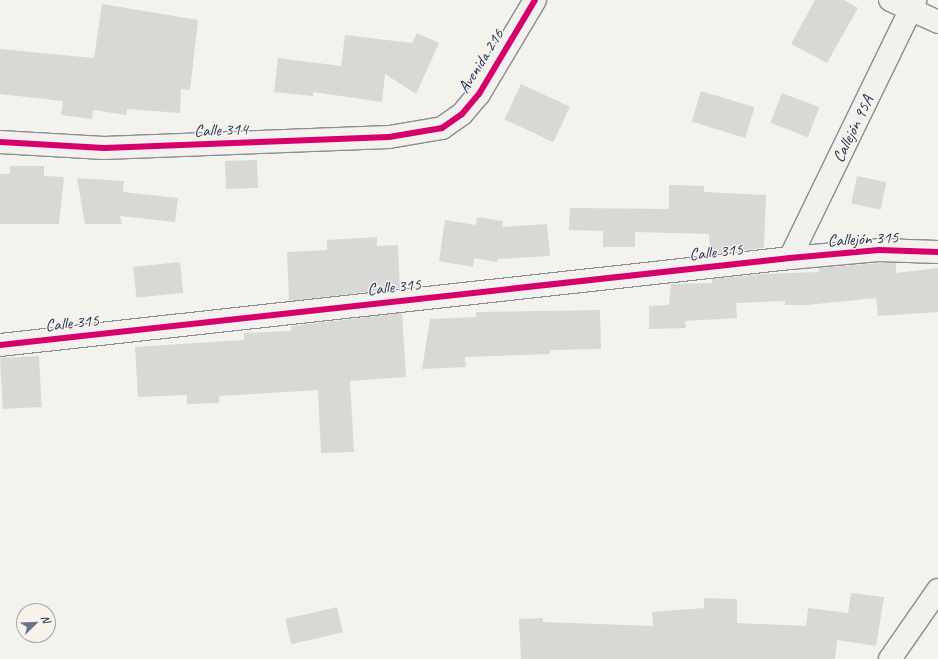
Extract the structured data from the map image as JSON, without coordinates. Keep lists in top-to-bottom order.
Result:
{
  "streets": {
    "street": [
      "Avenida 216",
      "Callejón 95A",
      "Calle 314",
      "Callejón 315",
      "Calle 315"
    ]
  },
  "crossings": [
    ["Avenida 216", "Calle 314"],
    ["Callejón 95A", "Callejón 315"],
    ["Callejón 95A", "Calle 315"],
    ["Callejón 315", "Calle 315"]
  ],
  "north": "top right"
}
